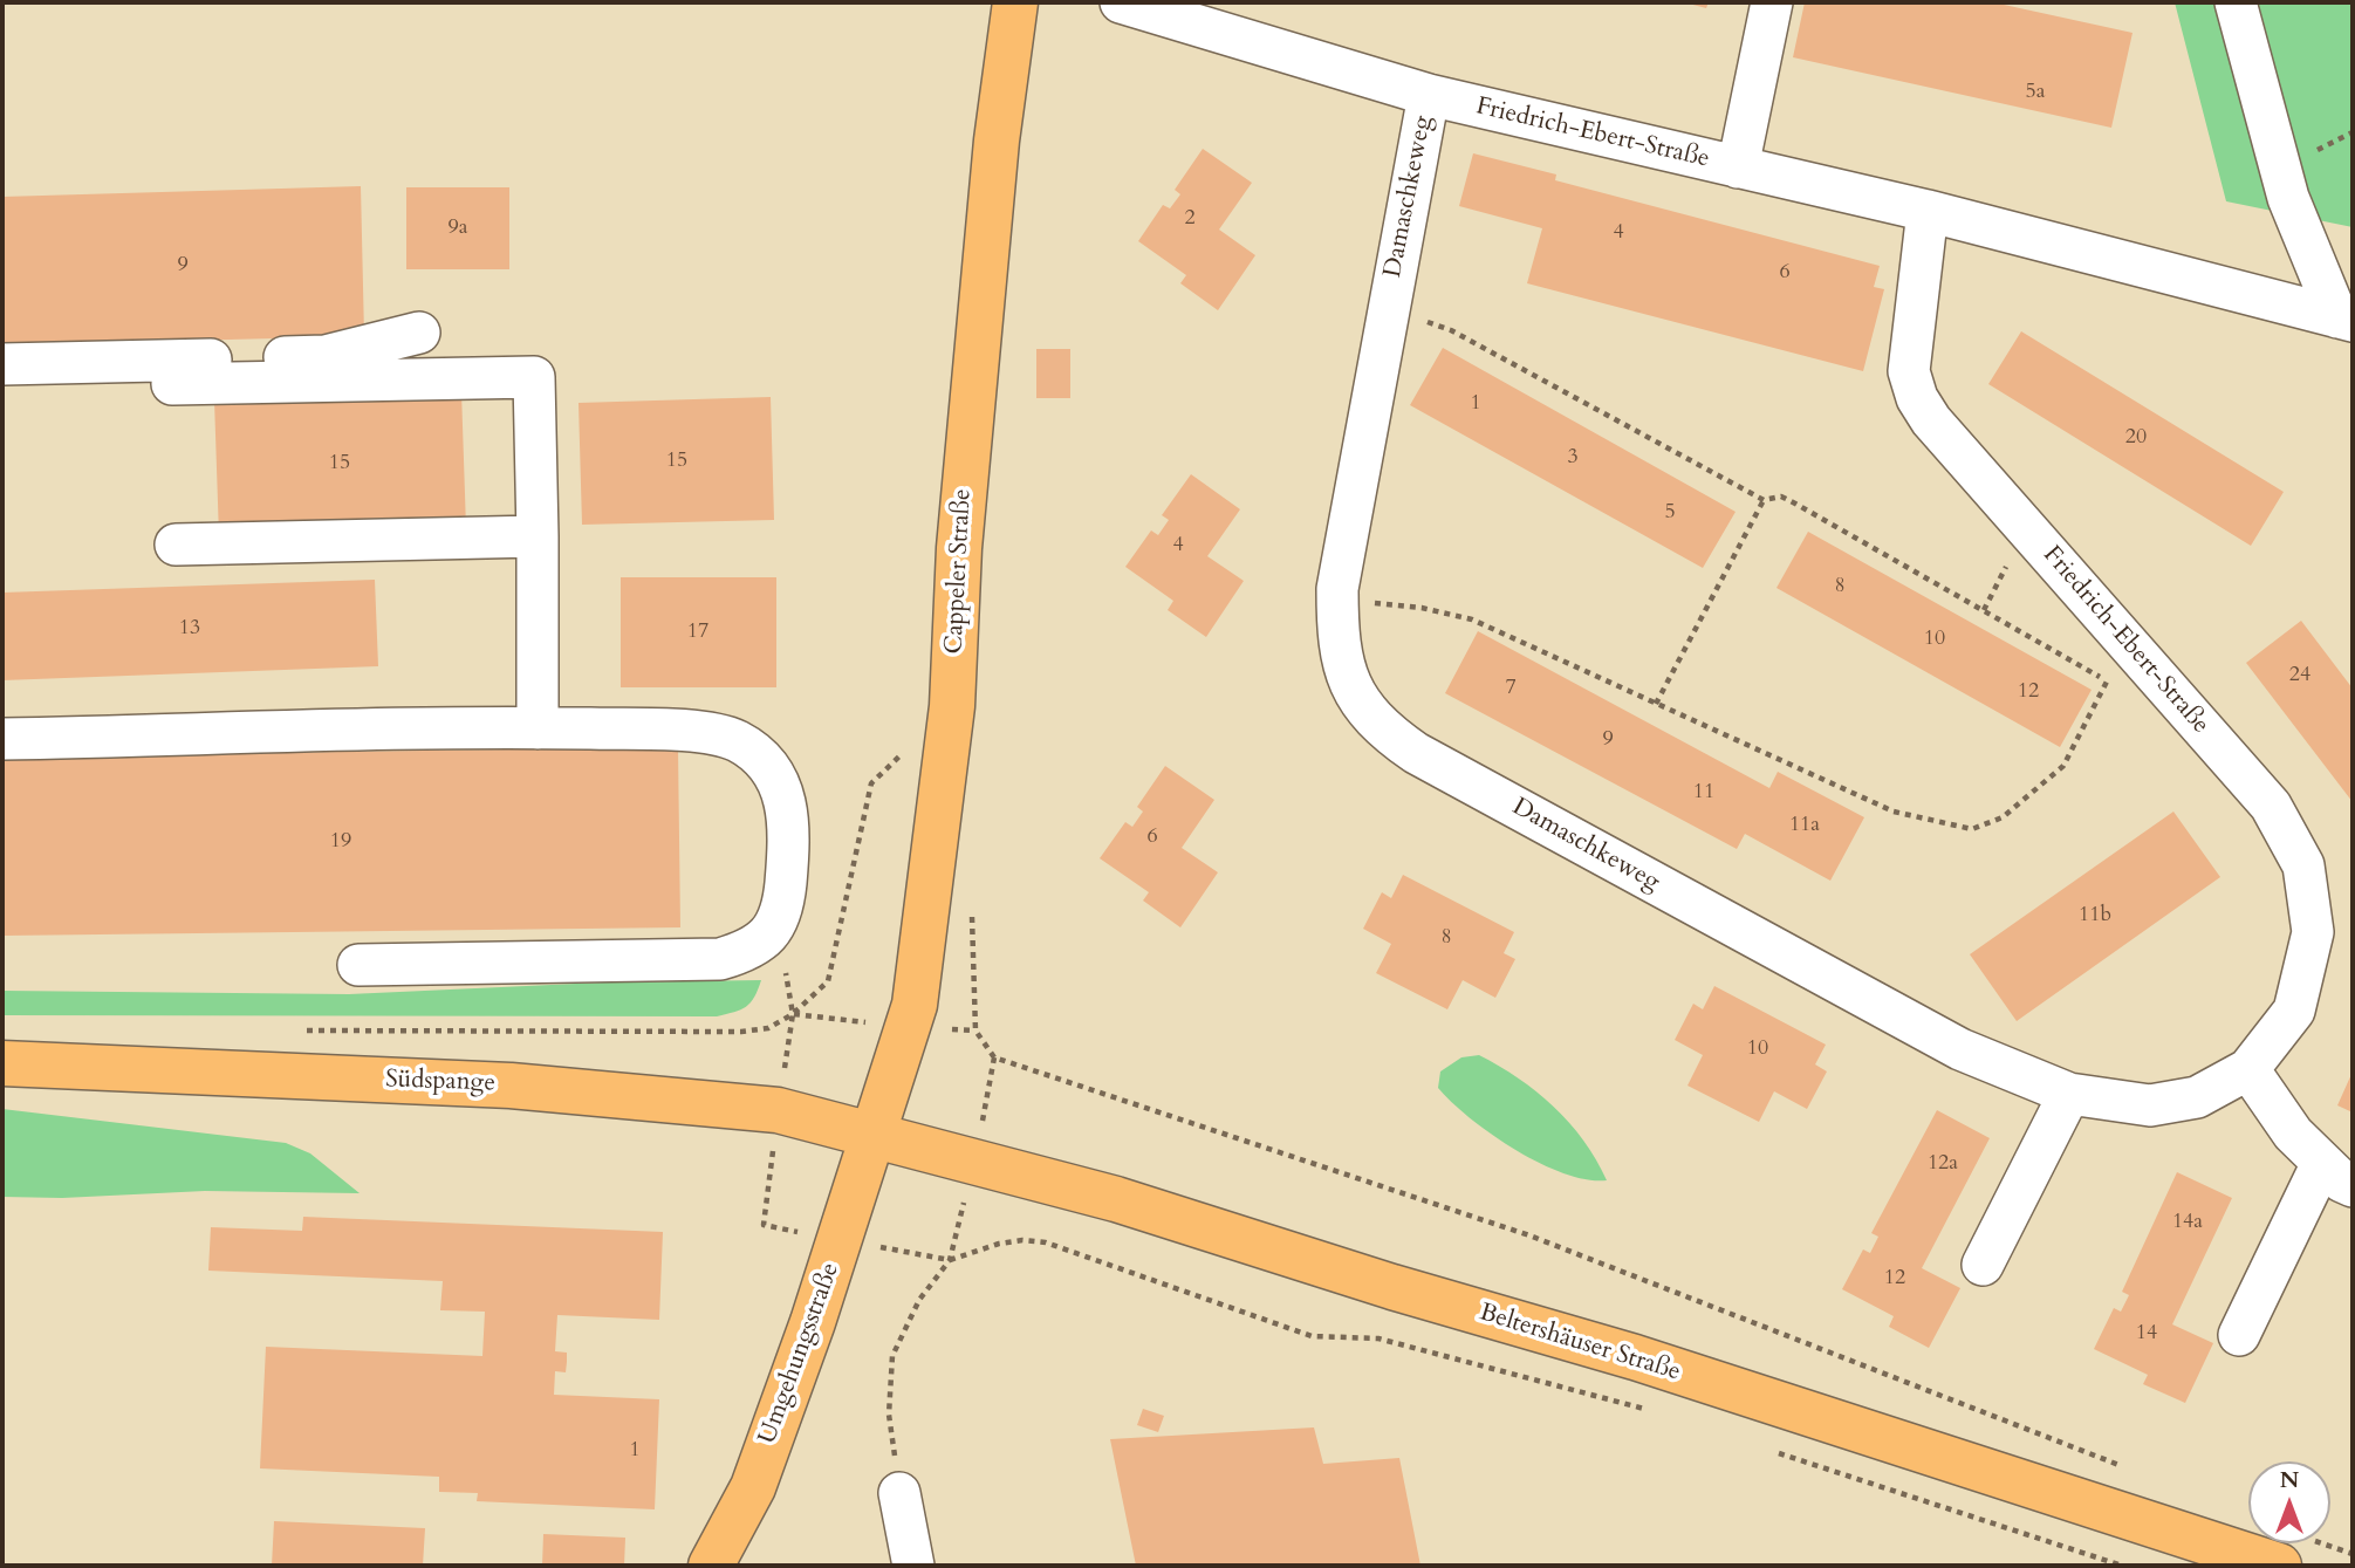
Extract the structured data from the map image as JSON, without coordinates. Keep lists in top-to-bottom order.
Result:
{
  "streets": {
    "main road": [
      "Cappeler Straße",
      "Südspange",
      "Beltershäuser Straße",
      "Umgehungsstraße"
    ],
    "street": ["Friedrich-Ebert-Straße", "Damaschkeweg"]
  },
  "crossings": [
    ["Friedrich-Ebert-Straße", "Damaschkeweg"],
    ["Cappeler Straße", "Südspange"],
    ["Cappeler Straße", "Beltershäuser Straße"],
    ["Cappeler Straße", "Umgehungsstraße"],
    ["Südspange", "Beltershäuser Straße"],
    ["Südspange", "Umgehungsstraße"],
    ["Beltershäuser Straße", "Umgehungsstraße"]
  ],
  "house_numbers": [
    "5a",
    "2",
    "9a",
    "4",
    "9",
    "6",
    "1",
    "20",
    "3",
    "15",
    "15",
    "5",
    "4",
    "8",
    "13",
    "17",
    "10",
    "24",
    "7",
    "12",
    "9",
    "11",
    "11a",
    "6",
    "19",
    "11b",
    "8",
    "10",
    "12a",
    "14a",
    "12",
    "14",
    "1"
  ],
  "north": "top"
}
